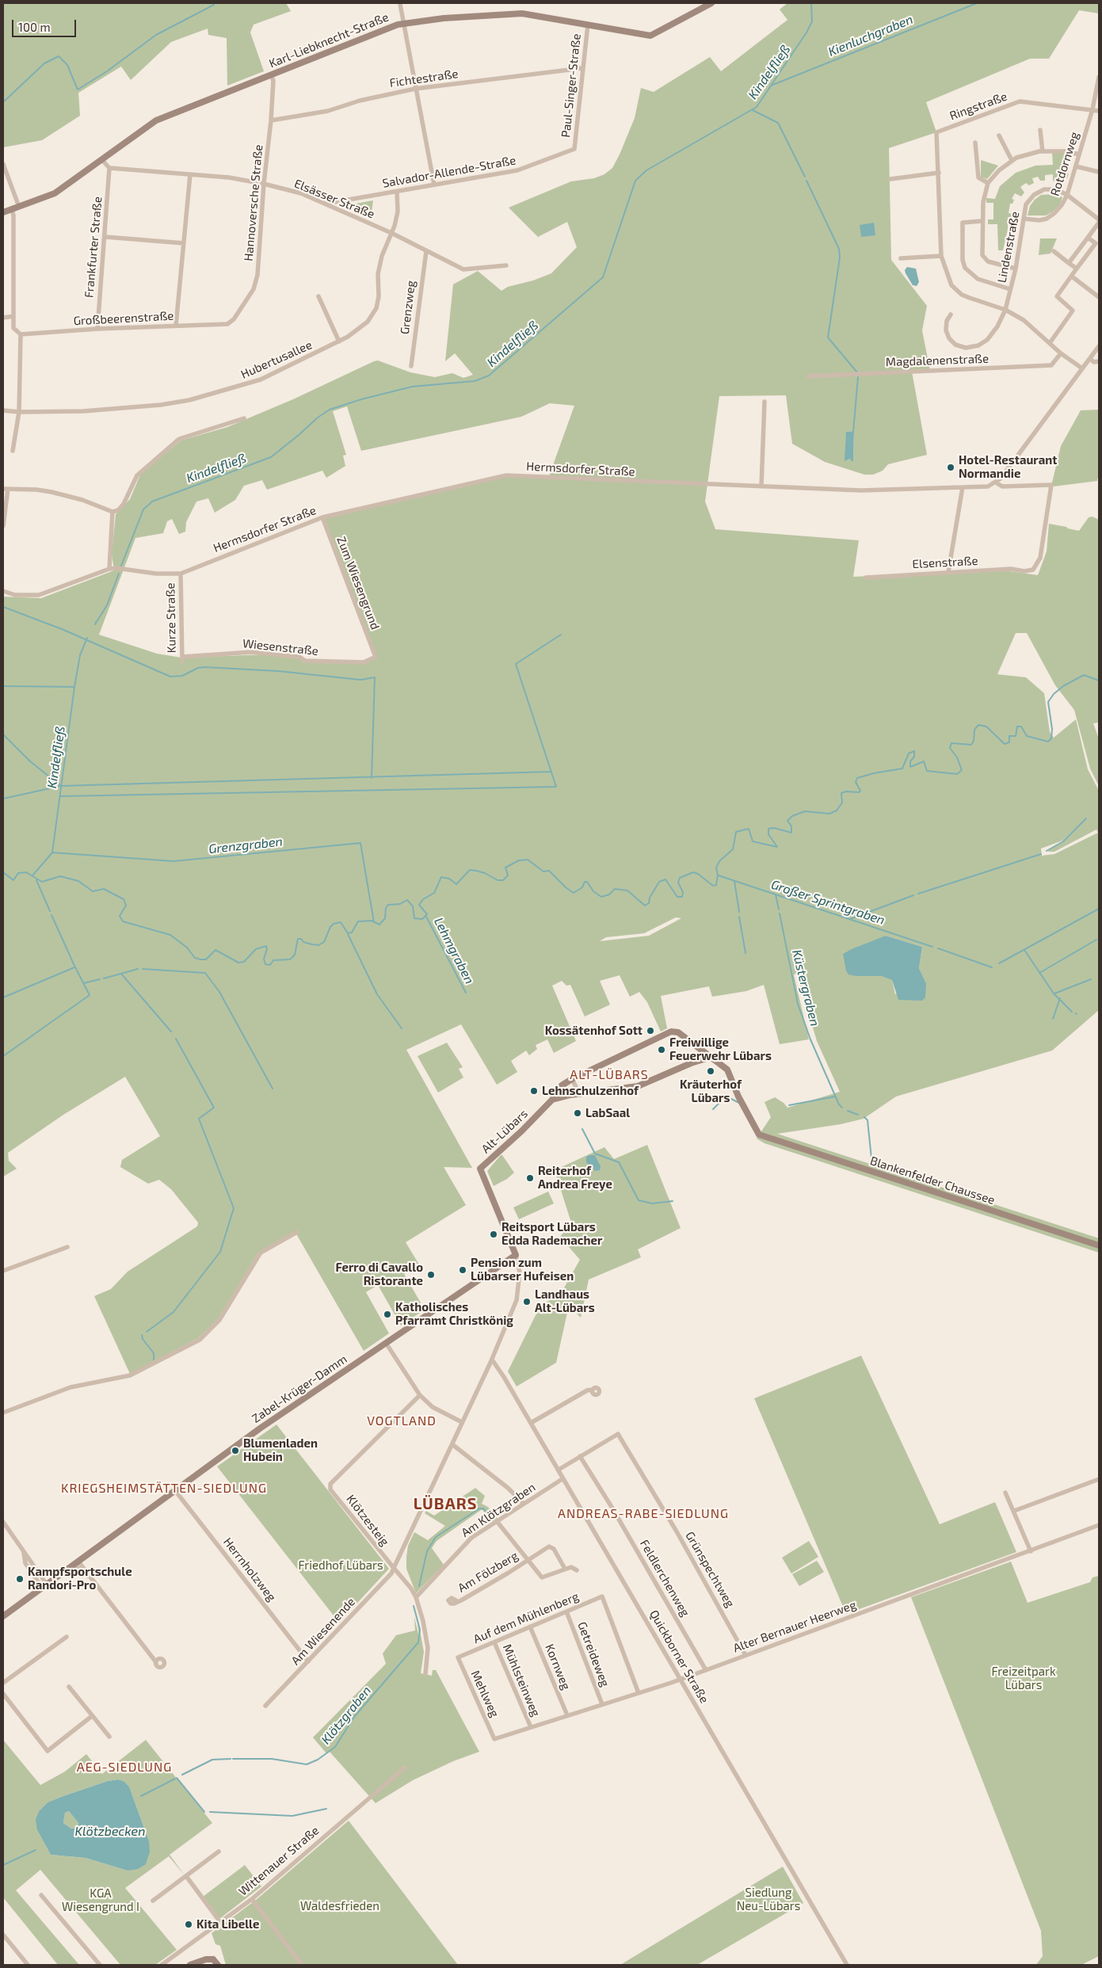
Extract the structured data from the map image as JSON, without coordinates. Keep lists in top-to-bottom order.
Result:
{
  "streets": {
    "street": [
      "Karl-Liebknecht-Straße",
      "Fichtestraße",
      "Paul-Singer-Straße",
      "Ringstraße",
      "Rotdornweg",
      "Salvador-Allende-Straße",
      "Elsässer Straße",
      "Hannoversche Straße",
      "Frankfurter Straße",
      "Lindenstraße",
      "Grenzweg",
      "Großbeerenstraße",
      "Hubertusallee",
      "Magdalenenstraße",
      "Hermsdorfer Straße",
      "Elsenstraße",
      "Zum Wiesengrund",
      "Kurze Straße",
      "Wiesenstraße",
      "Alt-Lübars",
      "Blankenfelder Chaussee",
      "Zabel-Krüger-Damm",
      "Am Klötzgraben",
      "Klötzesteig",
      "Herrnholzweg",
      "Grünspechtweg",
      "Am Fölzberg",
      "Feldlerchenweg",
      "Auf dem Mühlenberg",
      "Alter Bernauer Heerweg",
      "Am Wiesenende",
      "Getreideweg",
      "Quickborner Straße",
      "Kornweg",
      "Mühlsteinweg",
      "Mehlweg",
      "Wittenauer Straße"
    ]
  },
  "crossings": [
    ["Karl-Liebknecht-Straße", "Paul-Singer-Straße"],
    ["Karl-Liebknecht-Straße", "Hannoversche Straße"],
    ["Fichtestraße", "Paul-Singer-Straße"],
    ["Fichtestraße", "Hannoversche Straße"],
    ["Paul-Singer-Straße", "Salvador-Allende-Straße"],
    ["Ringstraße", "Rotdornweg"],
    ["Rotdornweg", "Lindenstraße"],
    ["Salvador-Allende-Straße", "Elsässer Straße"],
    ["Salvador-Allende-Straße", "Hubertusallee"],
    ["Elsässer Straße", "Hannoversche Straße"],
    ["Elsässer Straße", "Frankfurter Straße"],
    ["Elsässer Straße", "Grenzweg"],
    ["Elsässer Straße", "Hubertusallee"],
    ["Hannoversche Straße", "Großbeerenstraße"],
    ["Frankfurter Straße", "Großbeerenstraße"],
    ["Hermsdorfer Straße", "Elsenstraße"],
    ["Hermsdorfer Straße", "Zum Wiesengrund"],
    ["Hermsdorfer Straße", "Kurze Straße"],
    ["Zum Wiesengrund", "Wiesenstraße"],
    ["Kurze Straße", "Wiesenstraße"],
    ["Alt-Lübars", "Blankenfelder Chaussee"],
    ["Alt-Lübars", "Zabel-Krüger-Damm"],
    ["Alt-Lübars", "Quickborner Straße"],
    ["Zabel-Krüger-Damm", "Herrnholzweg"],
    ["Am Klötzgraben", "Am Fölzberg"],
    ["Am Klötzgraben", "Quickborner Straße"],
    ["Klötzesteig", "Am Wiesenende"],
    ["Herrnholzweg", "Am Wiesenende"],
    ["Grünspechtweg", "Feldlerchenweg"],
    ["Grünspechtweg", "Alter Bernauer Heerweg"],
    ["Feldlerchenweg", "Alter Bernauer Heerweg"],
    ["Auf dem Mühlenberg", "Alter Bernauer Heerweg"],
    ["Auf dem Mühlenberg", "Getreideweg"],
    ["Auf dem Mühlenberg", "Kornweg"],
    ["Auf dem Mühlenberg", "Mühlsteinweg"],
    ["Auf dem Mühlenberg", "Mehlweg"],
    ["Alter Bernauer Heerweg", "Getreideweg"],
    ["Alter Bernauer Heerweg", "Quickborner Straße"],
    ["Alter Bernauer Heerweg", "Kornweg"],
    ["Alter Bernauer Heerweg", "Mühlsteinweg"],
    ["Alter Bernauer Heerweg", "Mehlweg"]
  ],
  "districts": [
    "ALT-LÜBARS",
    "VOGTLAND",
    "KRIEGSHEIMSTÄTTEN-SIEDLUNG",
    "LÜBARS",
    "ANDREAS-RABE-SIEDLUNG",
    "AEG-SIEDLUNG"
  ],
  "water": [
    "Kienluchgraben",
    "Kindelfließ",
    "Grenzgraben",
    "Großer Sprintgraben",
    "Lehmgraben",
    "Küstergraben",
    "Klötzgraben",
    "Klötzbecken"
  ],
  "parks": [
    "Friedhof Lübars",
    "Freizeitpark Lübars",
    "Siedlung Neu-Lübars",
    "KGA Wiesengrund I",
    "Waldesfrieden"
  ],
  "places": [
    "Hotel-Restaurant Normandie",
    "Kossätenhof Sott",
    "Freiwillige Feuerwehr Lübars",
    "Kräuterhof Lübars",
    "Lehnschulzenhof",
    "LabSaal",
    "Reiterhof Andrea Freye",
    "Reitsport Lübars Edda Rademacher",
    "Pension zum Lübarser Hufeisen",
    "Ferro di Cavallo Ristorante",
    "Landhaus Alt-Lübars",
    "Katholisches Pfarramt Christkönig",
    "Blumenladen Hubein",
    "Kampfsportschule Randori-Pro",
    "Kita Libelle"
  ],
  "scale_bar": "100 m"
}
